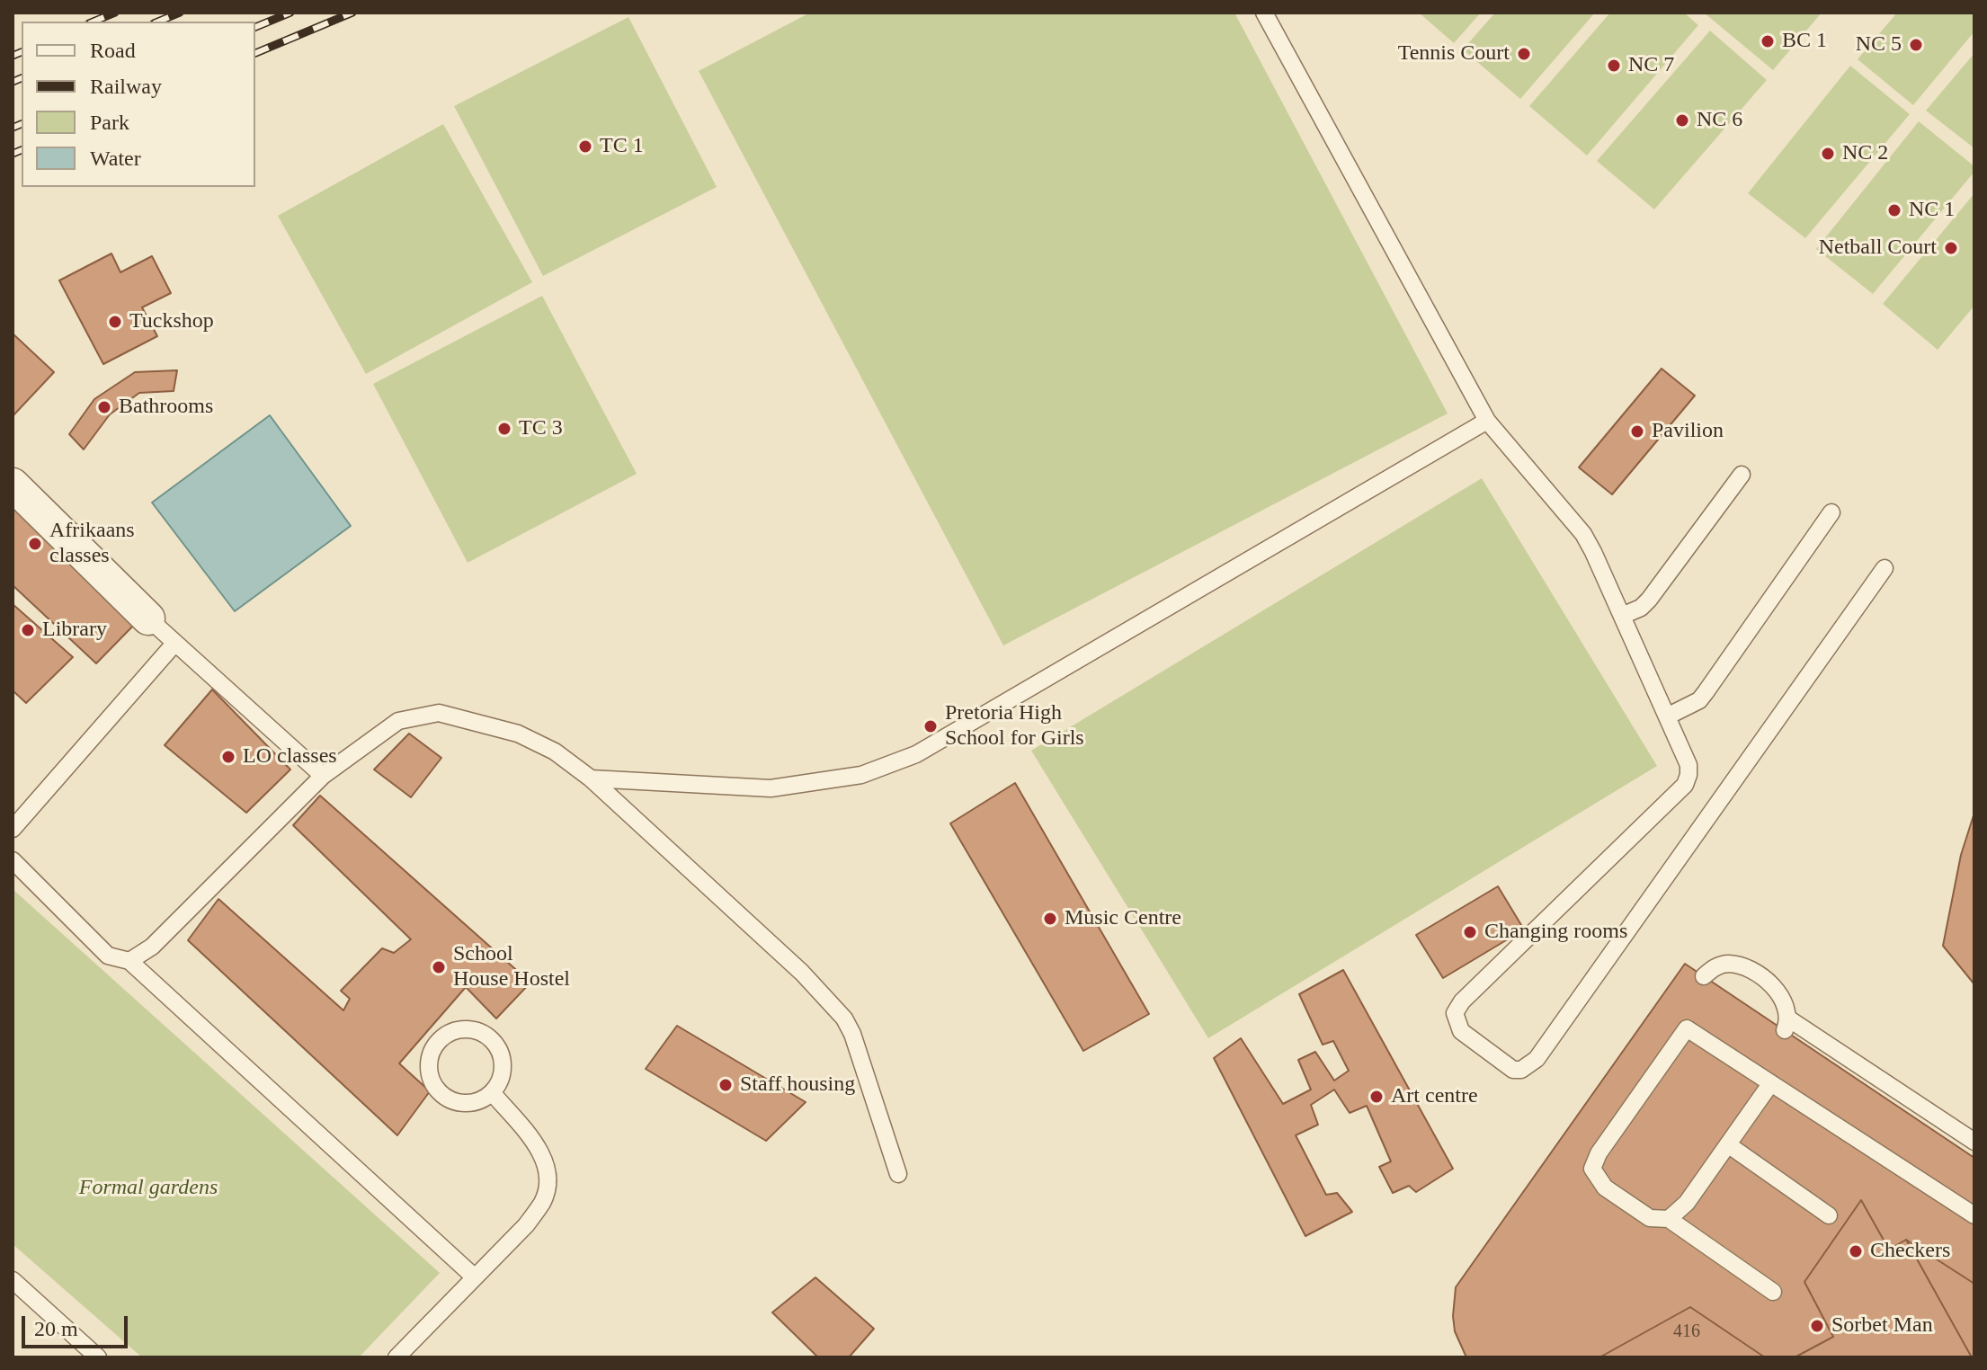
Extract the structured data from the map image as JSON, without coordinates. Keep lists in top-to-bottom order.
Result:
{
  "parks": ["Formal gardens"],
  "places": [
    "BC 1",
    "NC 5",
    "Tennis Court",
    "NC 7",
    "NC 6",
    "TC 1",
    "NC 2",
    "NC 1",
    "Netball Court",
    "Tuckshop",
    "Bathrooms",
    "TC 3",
    "Pavilion",
    "Afrikaans classes",
    "Library",
    "Pretoria High School for Girls",
    "LO classes",
    "Music Centre",
    "Changing rooms",
    "School House Hostel",
    "Staff housing",
    "Art centre",
    "Checkers",
    "Sorbet Man"
  ],
  "house_numbers": ["416"],
  "legend": [
    "Road",
    "Railway",
    "Park",
    "Water"
  ],
  "scale_bar": "20 m"
}
